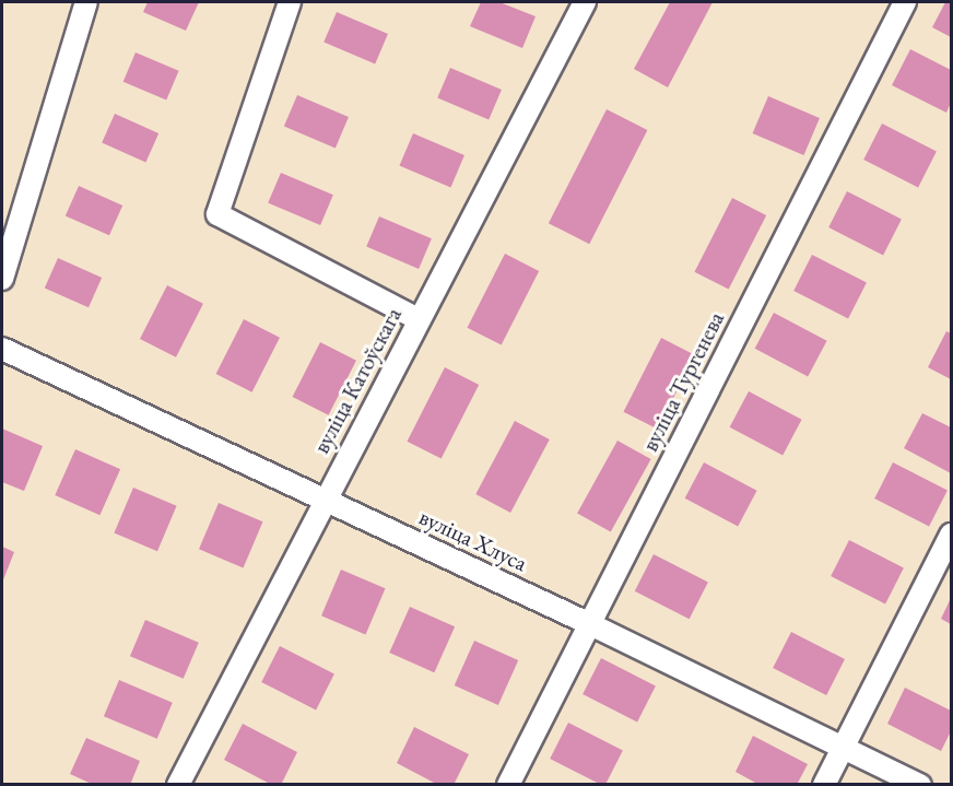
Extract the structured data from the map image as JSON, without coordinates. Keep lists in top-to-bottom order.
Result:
{
  "streets": {
    "street": ["вуліца Катоўскага", "вуліца Тургенева", "вуліца Хлуса"]
  },
  "crossings": [
    ["вуліца Катоўскага", "вуліца Хлуса"],
    ["вуліца Тургенева", "вуліца Хлуса"]
  ]
}
